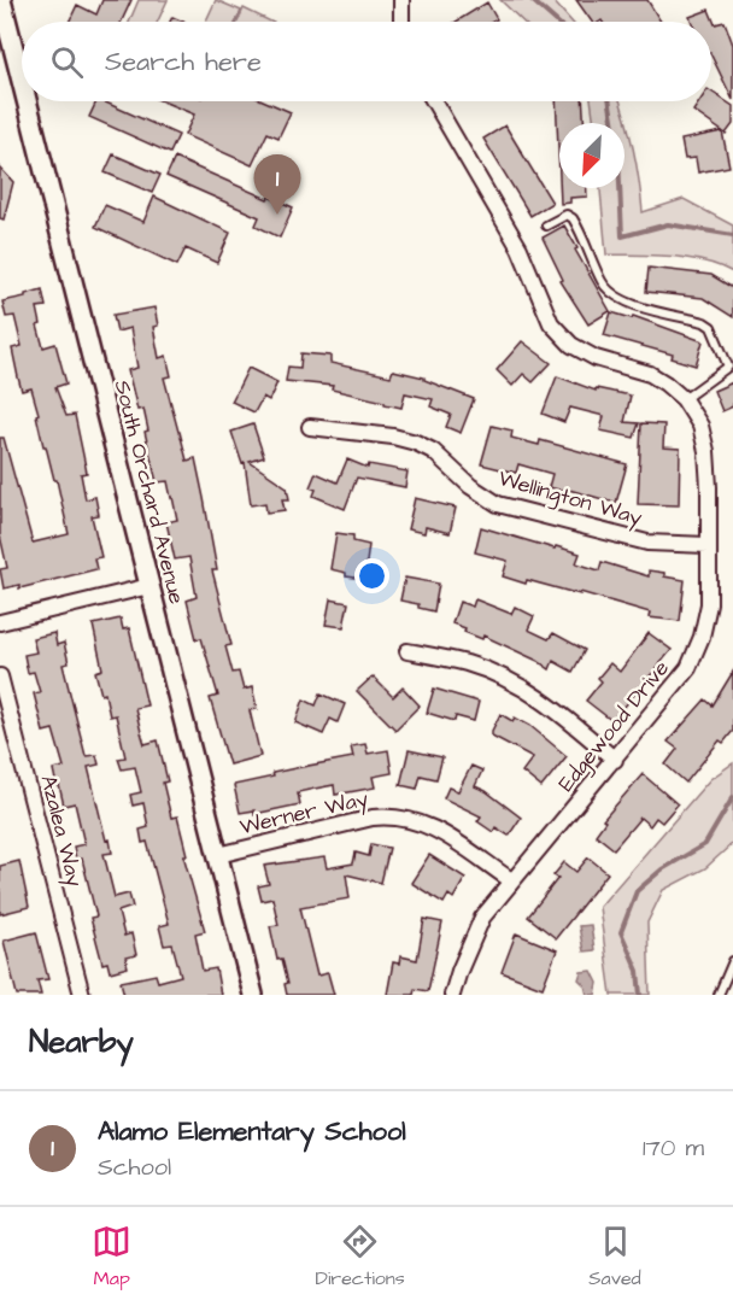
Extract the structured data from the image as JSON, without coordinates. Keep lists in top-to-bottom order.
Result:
{
  "streets": {
    "street": [
      "South Orchard Avenue",
      "Wellington Way",
      "Edgewood Drive",
      "Werner Way",
      "Azalea Way"
    ]
  },
  "crossings": [
    ["South Orchard Avenue", "Werner Way"],
    ["Wellington Way", "Edgewood Drive"],
    ["Edgewood Drive", "Werner Way"]
  ],
  "north": "bottom left",
  "page": {
    "search": "Search here",
    "pins": "1",
    "heading": "Nearby",
    "list": [
      {
        "mark": "1",
        "name": "Alamo Elementary School",
        "note": "School",
        "value": "170 m"
      }
    ],
    "nav": ["Map", "Directions", "Saved"]
  }
}
